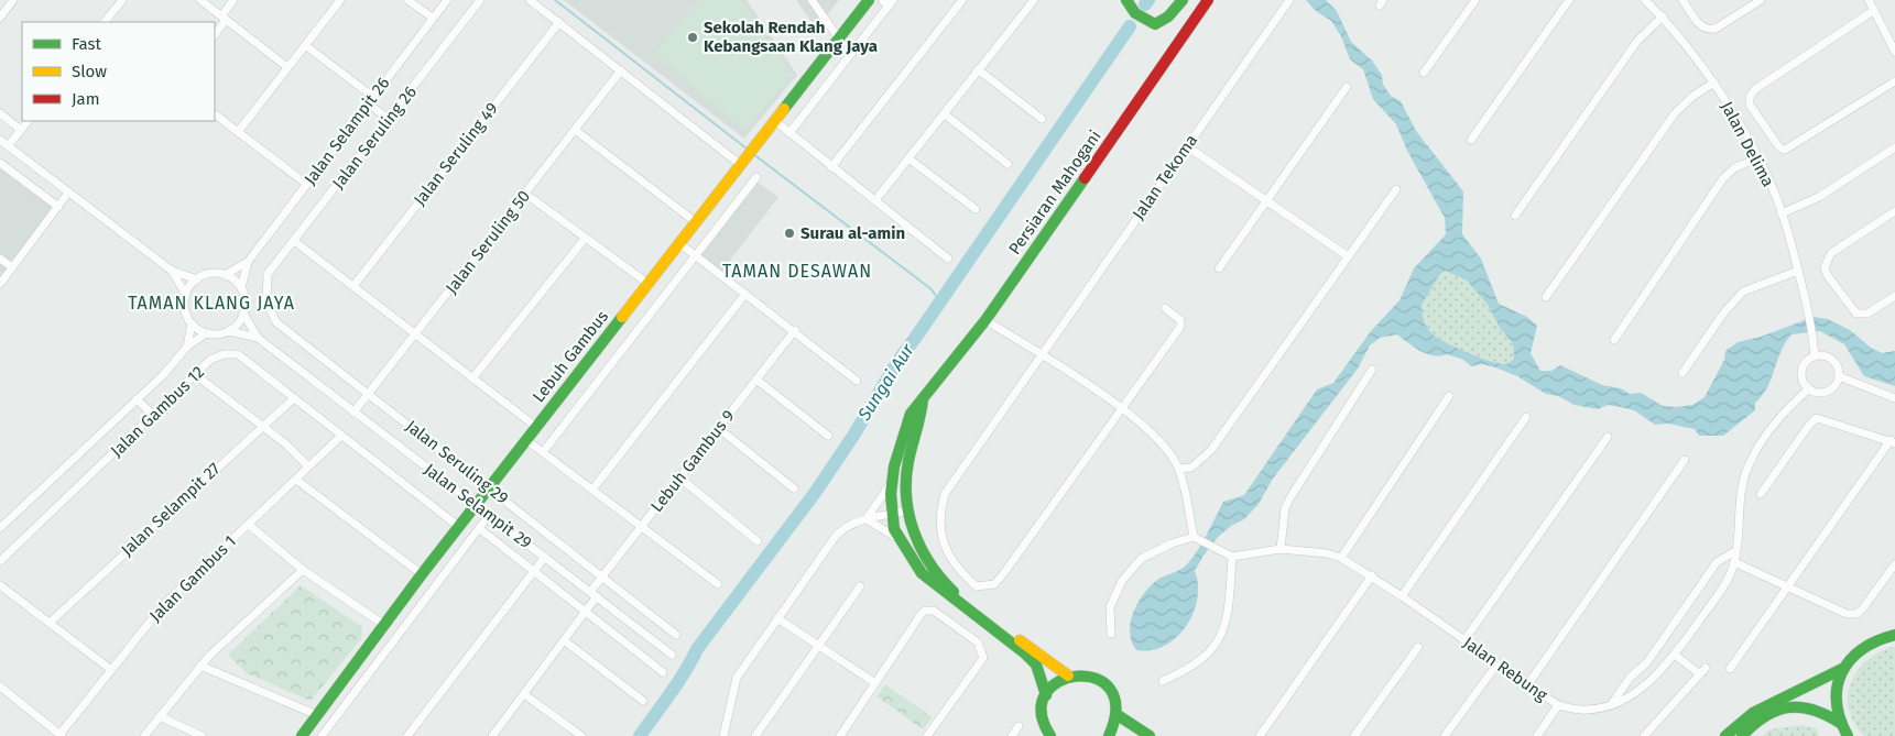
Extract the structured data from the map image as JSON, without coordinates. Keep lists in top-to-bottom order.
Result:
{
  "streets": {
    "main road": ["Persiaran Mahogani", "Lebuh Gambus"],
    "street": [
      "Jalan Selampit 26",
      "Jalan Seruling 26",
      "Jalan Delima",
      "Jalan Seruling 49",
      "Jalan Tekoma",
      "Jalan Seruling 50",
      "Jalan Gambus 12",
      "Lebuh Gambus 9",
      "Jalan Seruling 29",
      "Jalan Selampit 29",
      "Jalan Selampit 27",
      "Jalan Gambus 1",
      "Jalan Rebung"
    ]
  },
  "crossings": [
    ["Jalan Selampit 26", "Jalan Selampit 29"],
    ["Jalan Seruling 26", "Jalan Seruling 29"],
    ["Jalan Delima", "Jalan Rebung"],
    ["Jalan Seruling 50", "Jalan Seruling 29"],
    ["Jalan Seruling 50", "Jalan Selampit 29"],
    ["Lebuh Gambus", "Jalan Gambus 12"],
    ["Lebuh Gambus", "Jalan Seruling 29"],
    ["Lebuh Gambus", "Jalan Selampit 29"],
    ["Jalan Gambus 12", "Jalan Selampit 27"],
    ["Jalan Gambus 12", "Jalan Gambus 1"],
    ["Lebuh Gambus 9", "Jalan Seruling 29"],
    ["Lebuh Gambus 9", "Jalan Selampit 29"]
  ],
  "districts": ["TAMAN DESAWAN", "TAMAN KLANG JAYA"],
  "water": ["Sungai Aur"],
  "places": ["Sekolah Rendah Kebangsaan Klang Jaya", "Surau al-amin"],
  "legend": ["Fast", "Slow", "Jam"]
}
